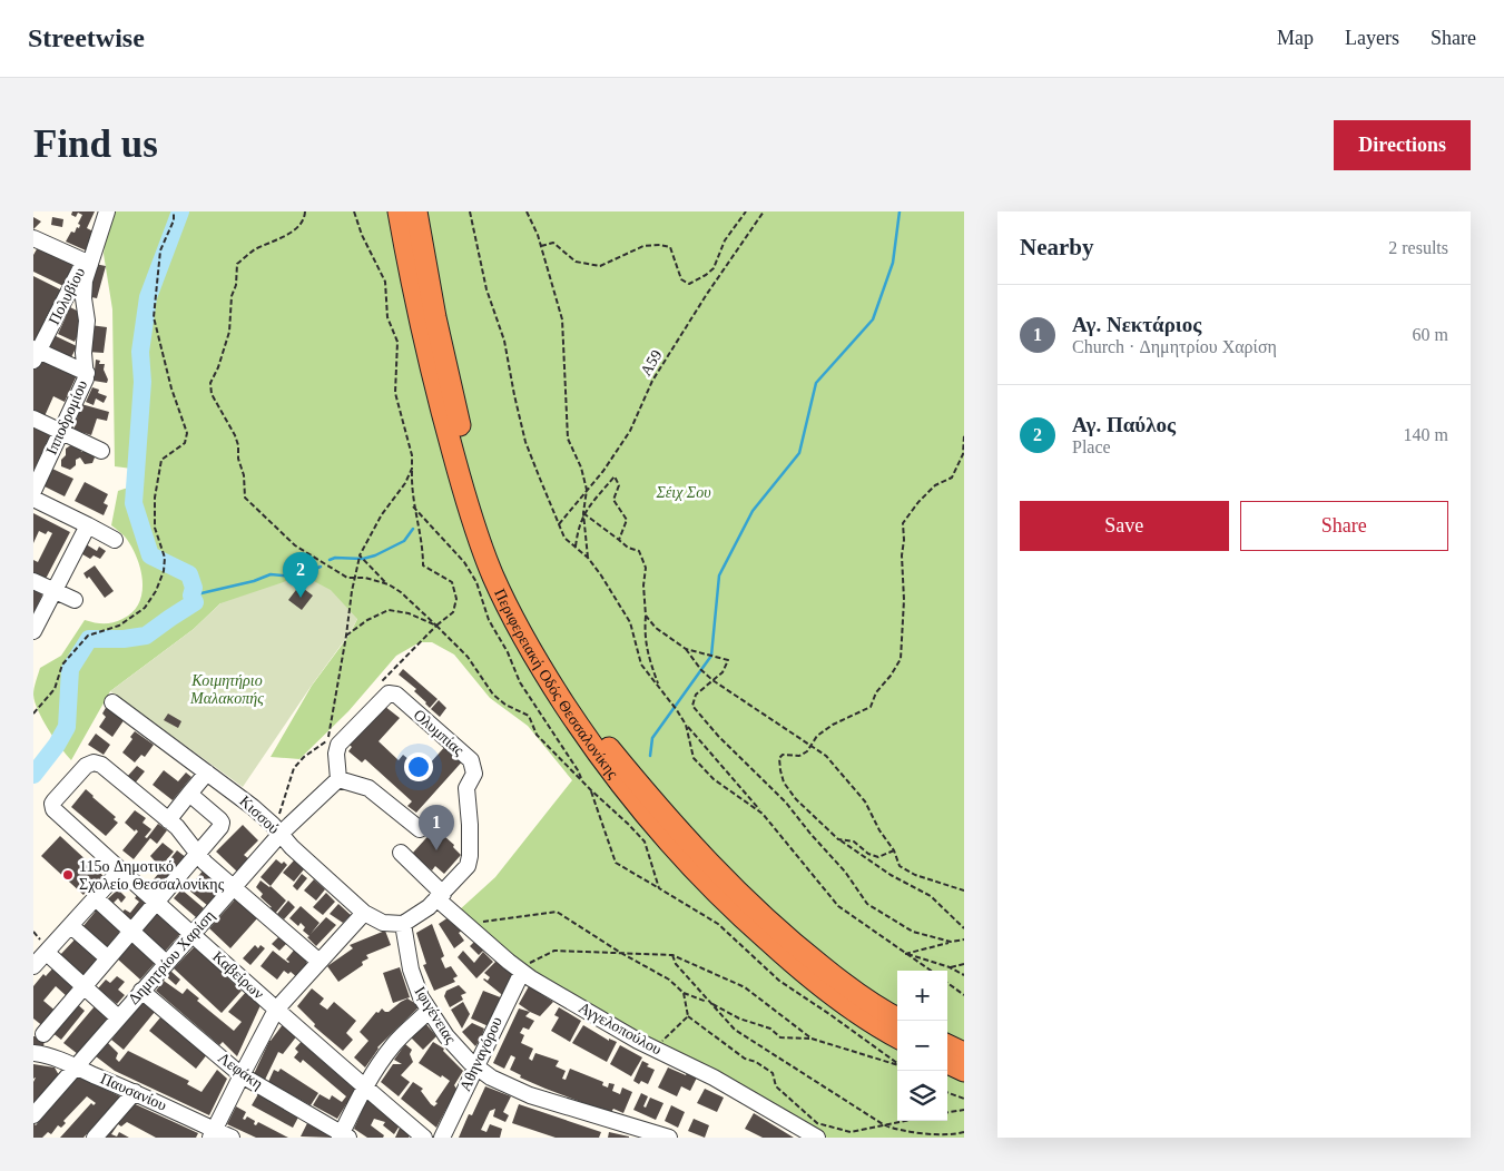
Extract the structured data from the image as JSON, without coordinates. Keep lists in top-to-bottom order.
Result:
{
  "streets": {
    "highway": ["Περιφερειακή Οδός Θεσσαλονίκης"],
    "street": [
      "Πολυβίου",
      "Ιπποδρομίου",
      "Ολυμπίας",
      "Κισσού",
      "Δημητρίου Χαρίση",
      "Καβείρων",
      "Ιφιγένειας",
      "Αγγελοπούλου",
      "Αθηναγόρου",
      "Λεφάκη",
      "Παυσανίου"
    ],
    "path": ["Α59"]
  },
  "crossings": [
    ["Ολυμπίας", "Κισσού"],
    ["Ολυμπίας", "Δημητρίου Χαρίση"],
    ["Ολυμπίας", "Ιφιγένειας"],
    ["Ολυμπίας", "Αγγελοπούλου"],
    ["Κισσού", "Δημητρίου Χαρίση"],
    ["Κισσού", "Ιφιγένειας"],
    ["Δημητρίου Χαρίση", "Καβείρων"],
    ["Δημητρίου Χαρίση", "Λεφάκη"],
    ["Δημητρίου Χαρίση", "Παυσανίου"],
    ["Ιφιγένειας", "Αθηναγόρου"],
    ["Αγγελοπούλου", "Αθηναγόρου"]
  ],
  "parks": ["Σέιχ Σου", "Κοιμητήριο Μαλακοπής"],
  "places": ["115o Δημοτικό Σχολείο Θεσσαλονίκης"],
  "page": {
    "header": "Streetwise",
    "nav": ["Map", "Layers", "Share"],
    "buttons": [
      "Directions",
      ["Save", "Share"]
    ],
    "title": "Find us",
    "heading": ["Nearby", "2 results"],
    "list": [
      {
        "mark": "1",
        "name": "Αγ. Νεκτάριος",
        "note": "Church · Δημητρίου Χαρίση",
        "value": "60 m"
      },
      {
        "mark": "2",
        "name": "Αγ. Παύλος",
        "note": "Place",
        "value": "140 m"
      }
    ],
    "pins": ["2", "1"],
    "map_buttons": ["+", "−"]
  }
}
